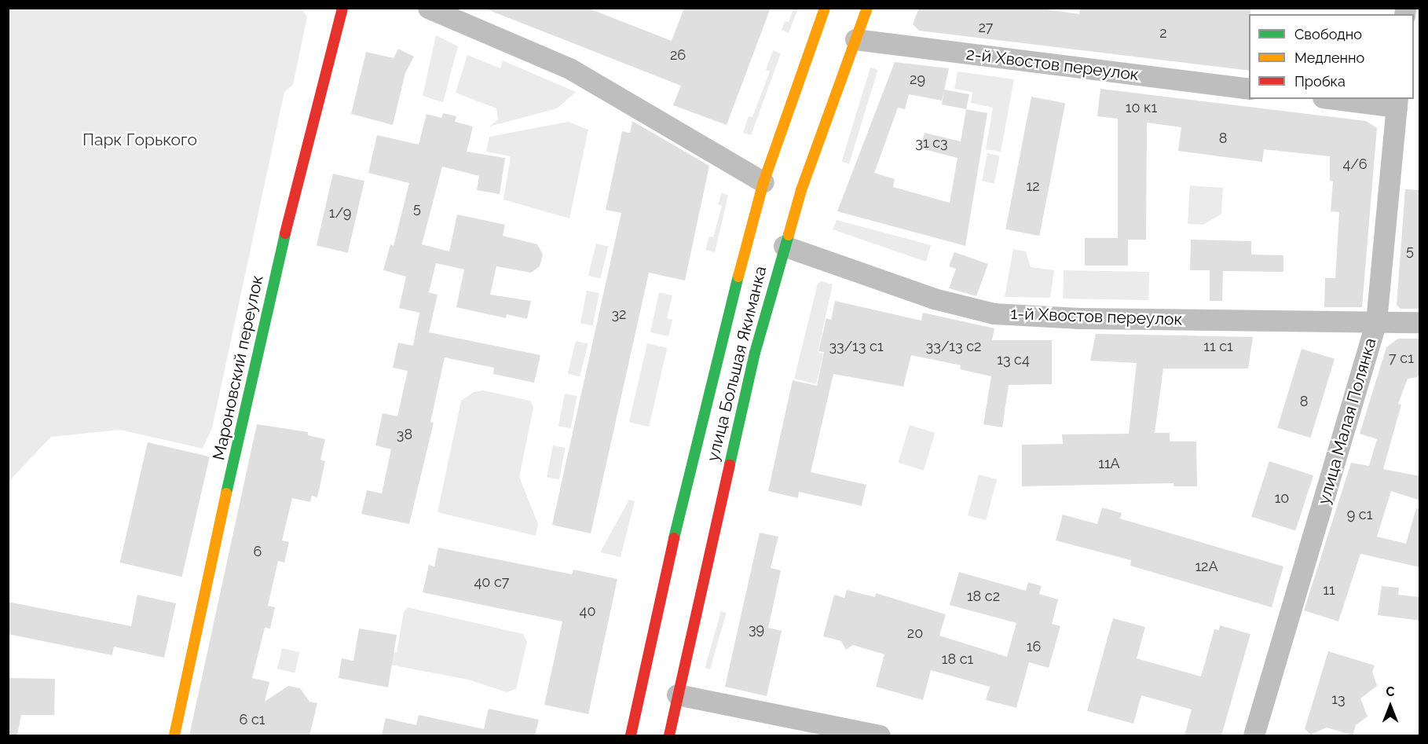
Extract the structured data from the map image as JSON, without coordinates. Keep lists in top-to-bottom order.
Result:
{
  "streets": {
    "main road": ["улица Большая Якиманка", "Мароновский переулок"],
    "street": ["2-й Хвостов переулок", "1-й Хвостов переулок", "улица Малая Полянка"]
  },
  "crossings": [
    ["2-й Хвостов переулок", "улица Большая Якиманка"],
    ["1-й Хвостов переулок", "улица Большая Якиманка"],
    ["1-й Хвостов переулок", "улица Малая Полянка"]
  ],
  "parks": ["Парк Горького"],
  "house_numbers": [
    "27",
    "2",
    "26",
    "29",
    "10 к1",
    "8",
    "31 с3",
    "4/6",
    "12",
    "5",
    "1/9",
    "5",
    "32",
    "33/13 с1",
    "33/13 с2",
    "11 с1",
    "7 с1",
    "13 с4",
    "8",
    "38",
    "11А",
    "10",
    "9 с1",
    "6",
    "12А",
    "40 с7",
    "11",
    "18 с2",
    "40",
    "39",
    "20",
    "16",
    "18 с1",
    "13",
    "6 с1"
  ],
  "legend": ["Свободно", "Медленно", "Пробка"],
  "north": "top"
}
